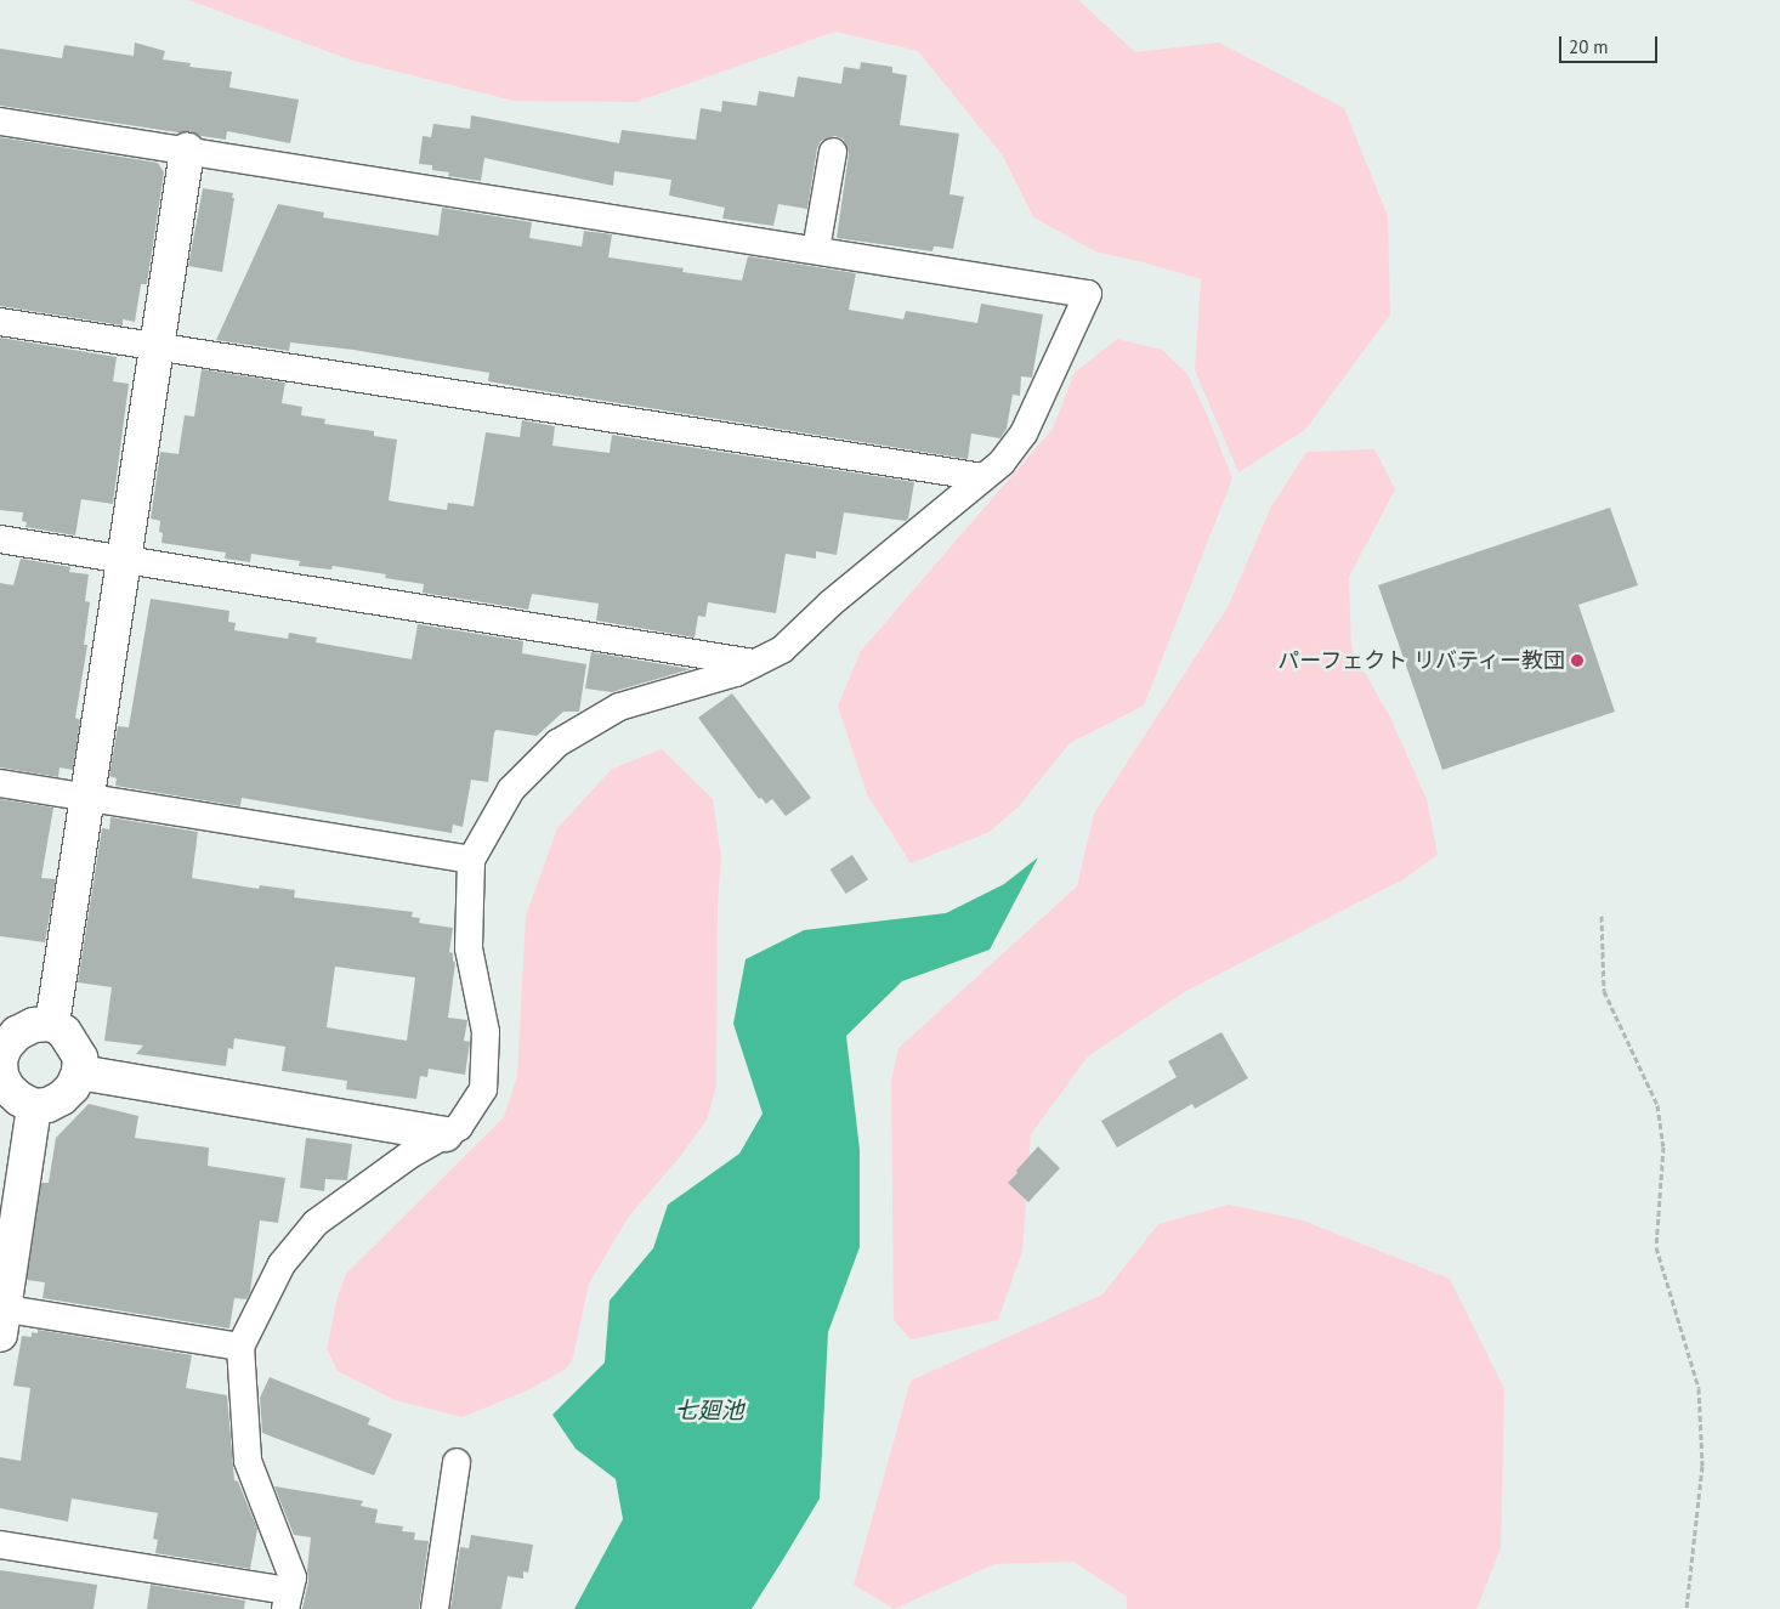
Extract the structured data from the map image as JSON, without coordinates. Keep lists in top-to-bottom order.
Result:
{
  "water": ["七廻池"],
  "places": ["パーフェクト リバティー教団"],
  "scale_bar": "20 m"
}
